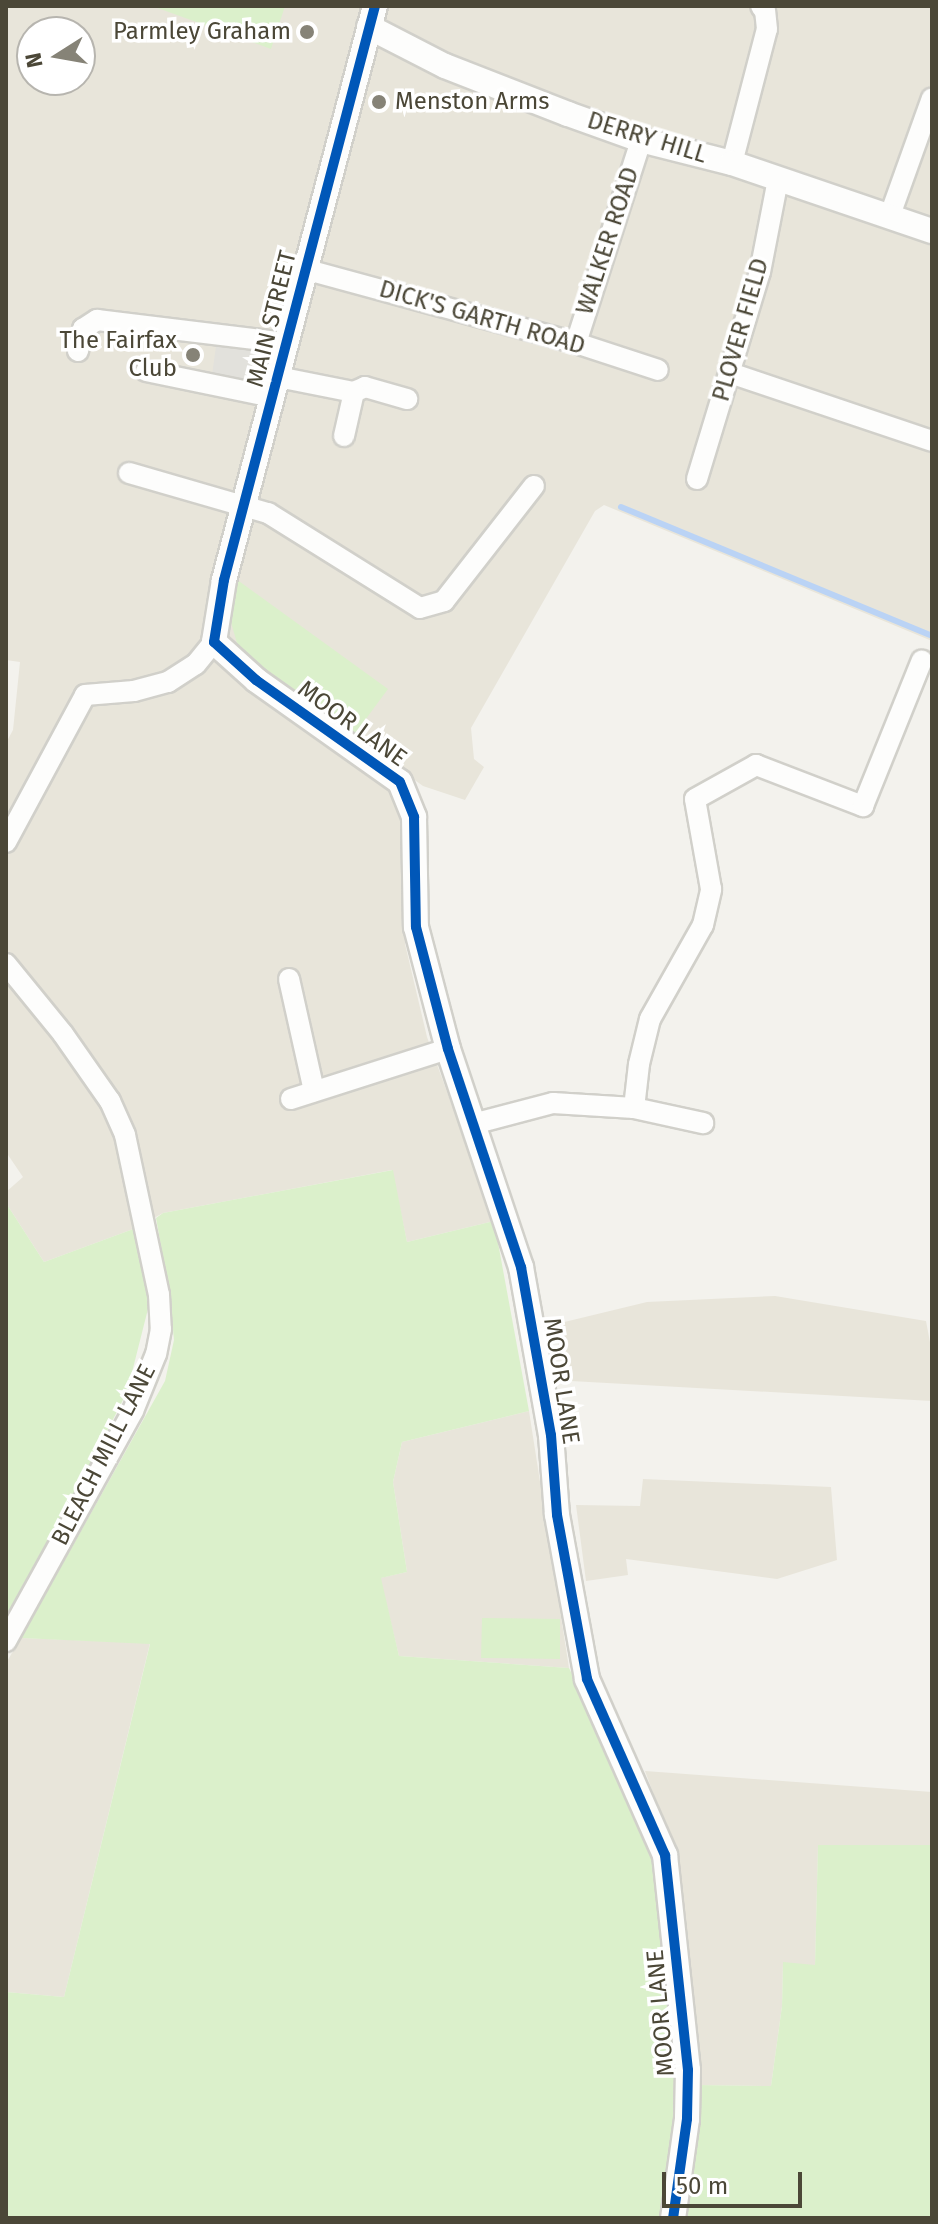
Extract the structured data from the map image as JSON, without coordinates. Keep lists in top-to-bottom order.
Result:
{
  "streets": {
    "street": [
      "DERRY HILL",
      "WALKER ROAD",
      "DICK'S GARTH ROAD",
      "MAIN STREET",
      "PLOVER FIELD",
      "MOOR LANE",
      "BLEACH MILL LANE"
    ]
  },
  "crossings": [
    ["DERRY HILL", "WALKER ROAD"],
    ["DERRY HILL", "MAIN STREET"],
    ["DERRY HILL", "PLOVER FIELD"],
    ["WALKER ROAD", "DICK'S GARTH ROAD"],
    ["DICK'S GARTH ROAD", "MAIN STREET"],
    ["MAIN STREET", "MOOR LANE"]
  ],
  "places": ["Parmley Graham", "Menston Arms", "The Fairfax Club"],
  "scale_bar": "50 m",
  "north": "left"
}
